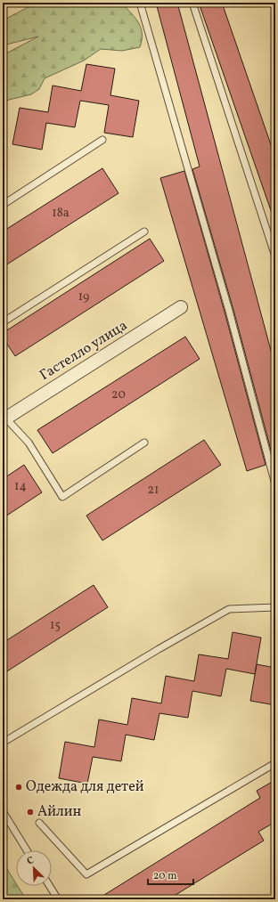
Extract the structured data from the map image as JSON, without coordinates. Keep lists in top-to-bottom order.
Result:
{
  "streets": {
    "street": ["Гастелло улица"]
  },
  "places": ["Одежда для детей", "Айлин"],
  "house_numbers": [
    "18а",
    "19",
    "20",
    "14",
    "21",
    "15"
  ],
  "scale_bar": "20 m",
  "north": "top left"
}
